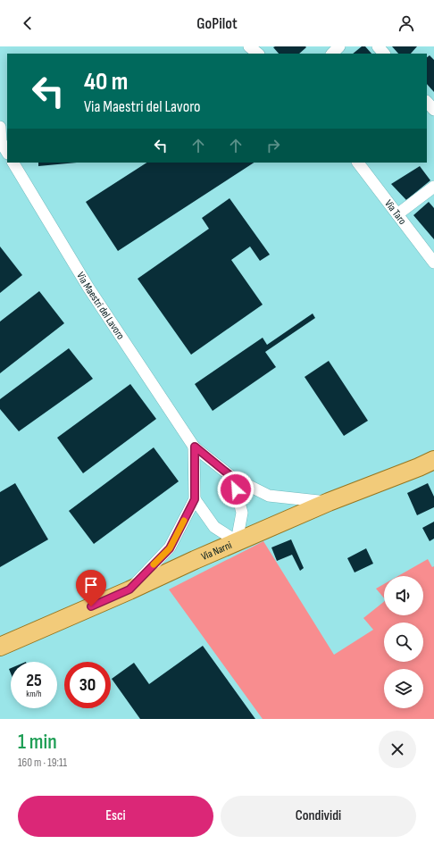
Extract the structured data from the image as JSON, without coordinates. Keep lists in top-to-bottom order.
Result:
{
  "streets": {
    "main road": ["Via Narni"],
    "street": ["Via Taro", "Via Maestri del Lavoro"]
  },
  "crossings": [
    ["Via Maestri del Lavoro", "Via Narni"]
  ],
  "page": {
    "header": "GoPilot",
    "turn": ["40 m", "Via Maestri del Lavoro"],
    "speed": "25 km/h",
    "limit": "30",
    "heading": ["1 min", "160 m · 19:11"],
    "buttons": ["Esci", "Condividi"]
  }
}
